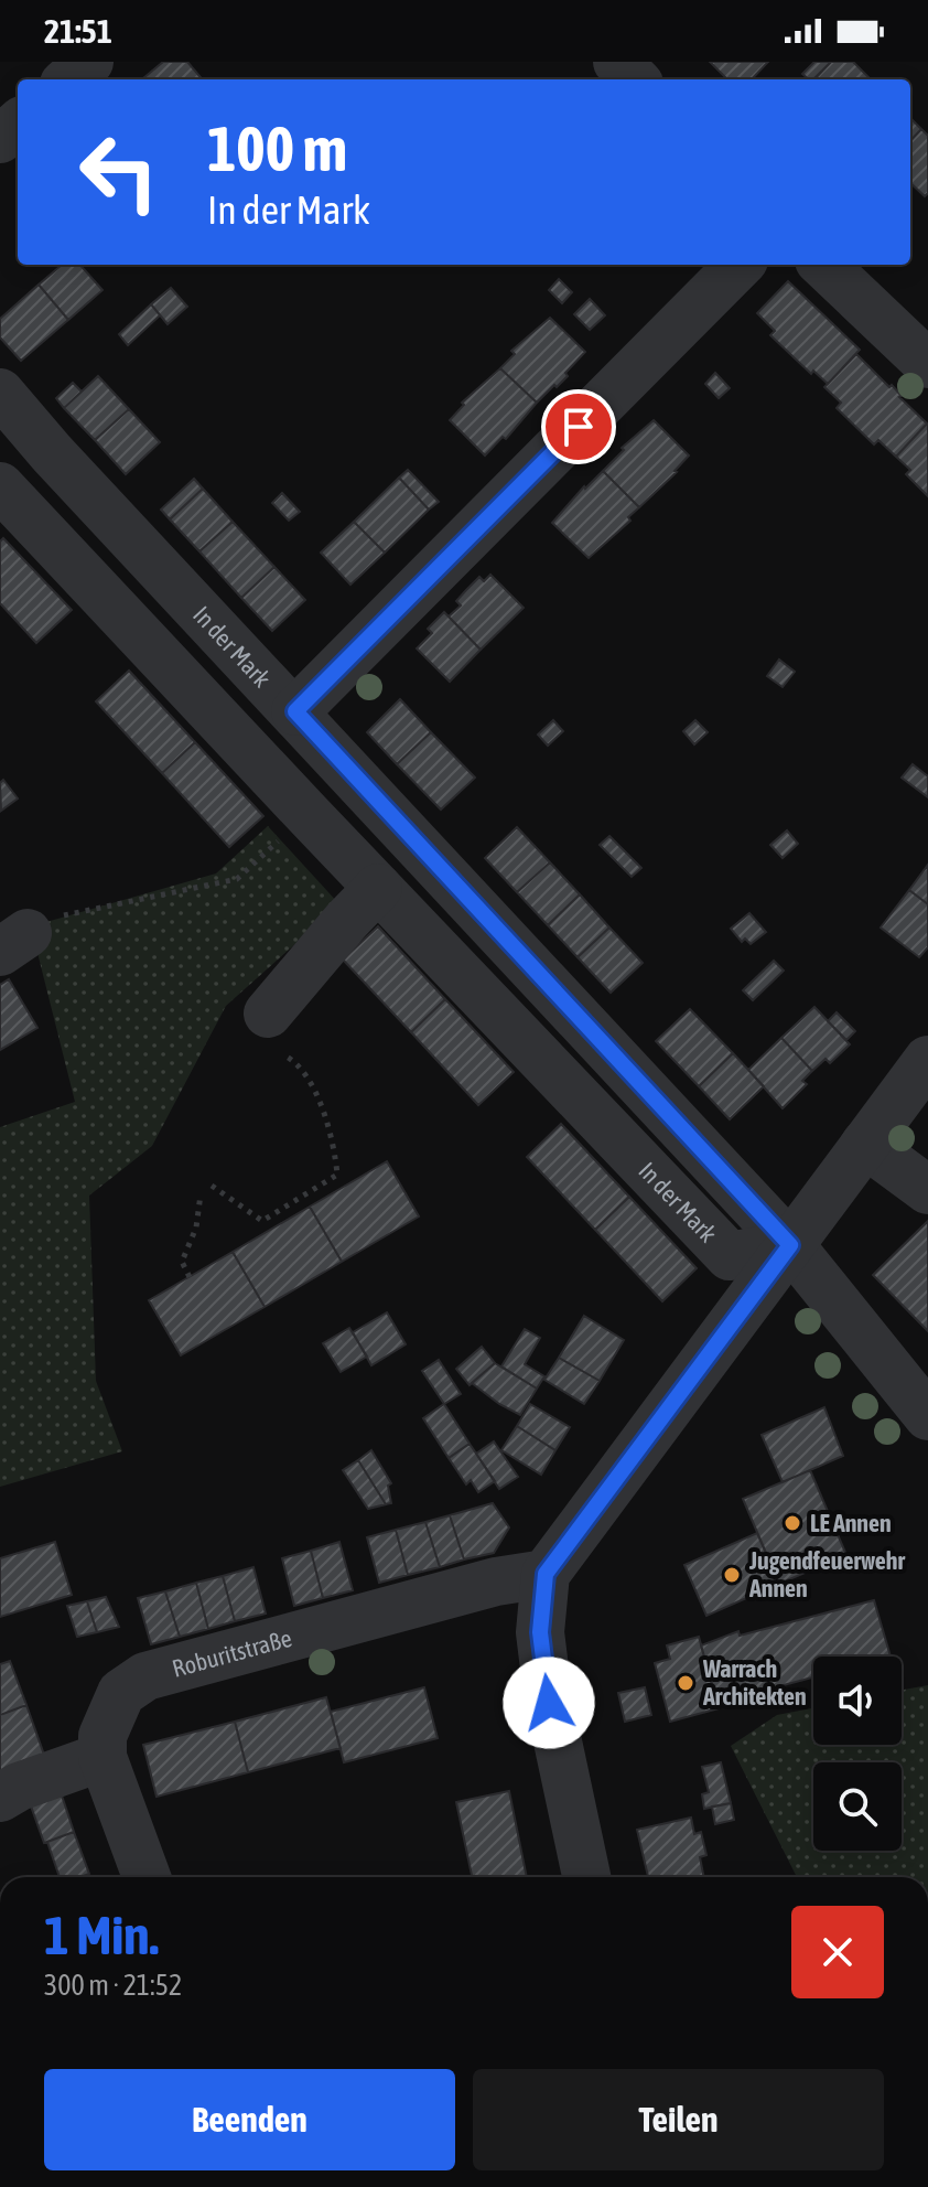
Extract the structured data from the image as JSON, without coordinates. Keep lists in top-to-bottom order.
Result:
{
  "streets": {
    "street": ["In der Mark", "Roburitstraße"]
  },
  "places": ["LE Annen", "Jugendfeuerwehr Annen", "Warrach Architekten"],
  "page": {
    "status": "21:51",
    "turn": ["100 m", "In der Mark"],
    "heading": ["1 Min.", "300 m · 21:52"],
    "buttons": ["Beenden", "Teilen"]
  }
}
